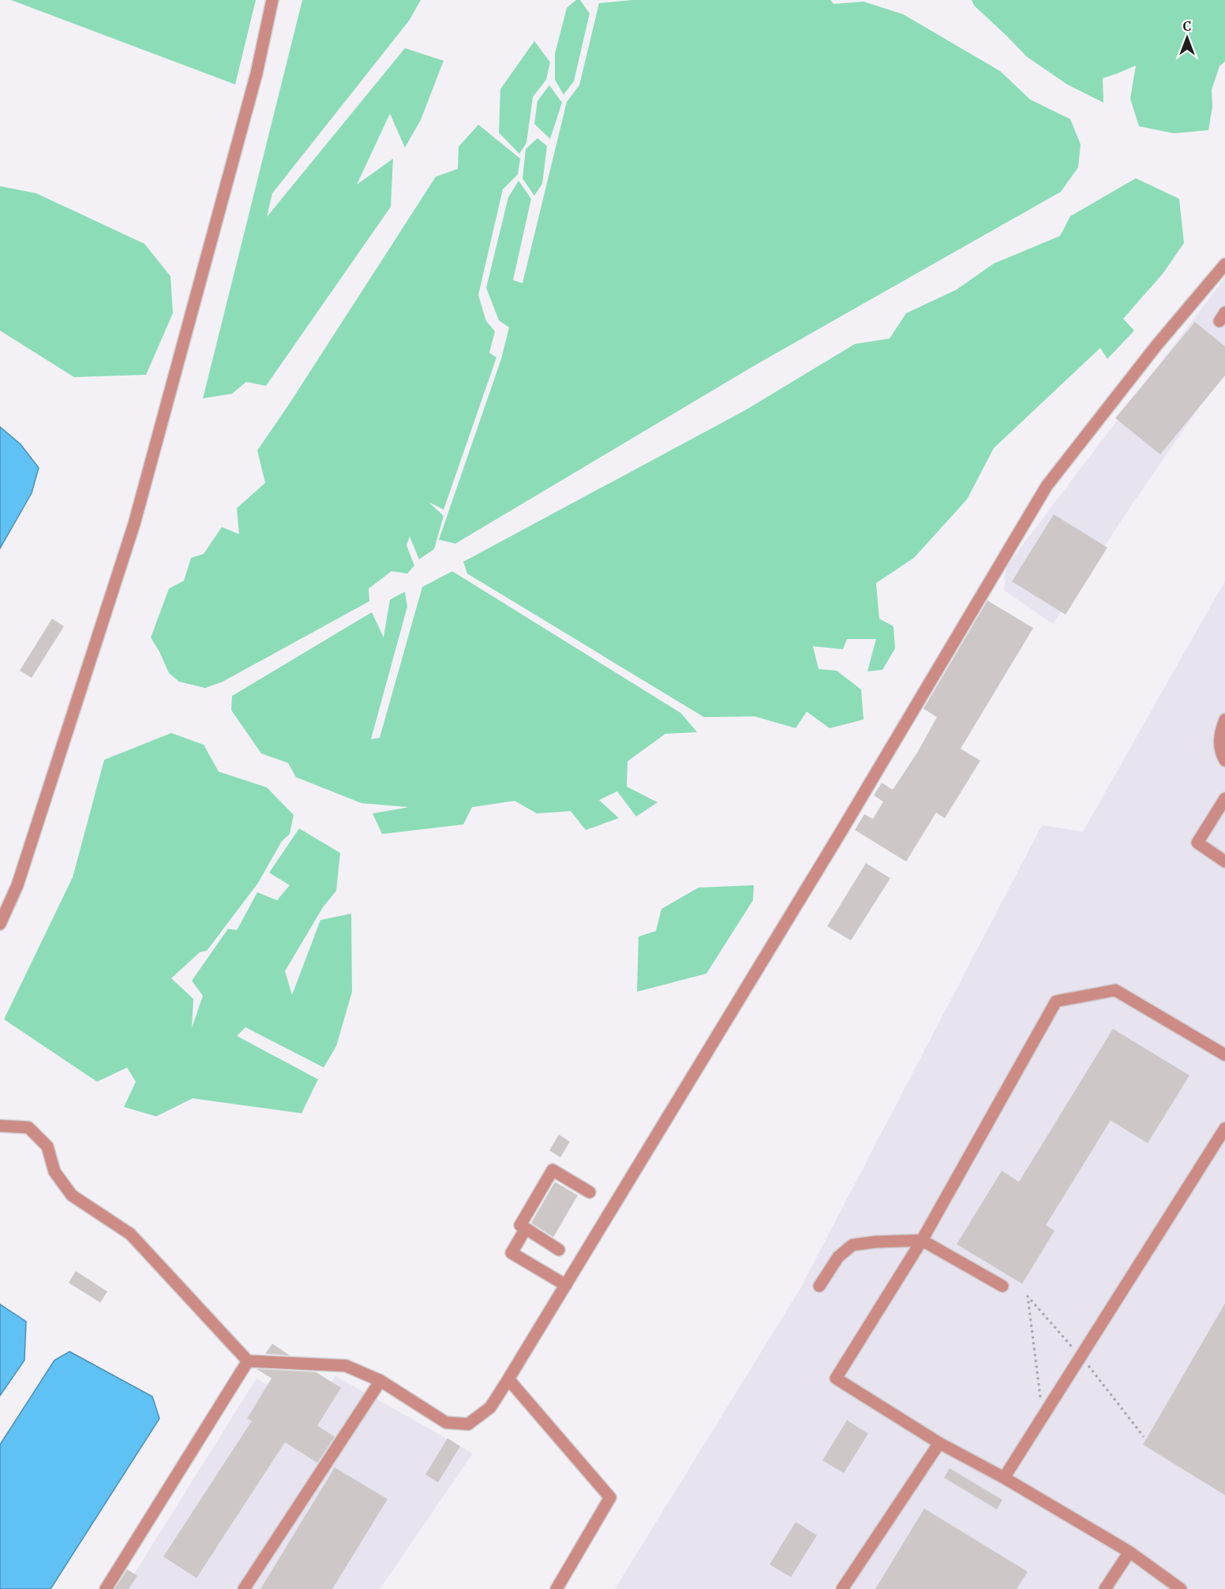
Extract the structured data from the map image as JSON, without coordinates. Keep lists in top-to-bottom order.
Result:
{
  "north": "top"
}
